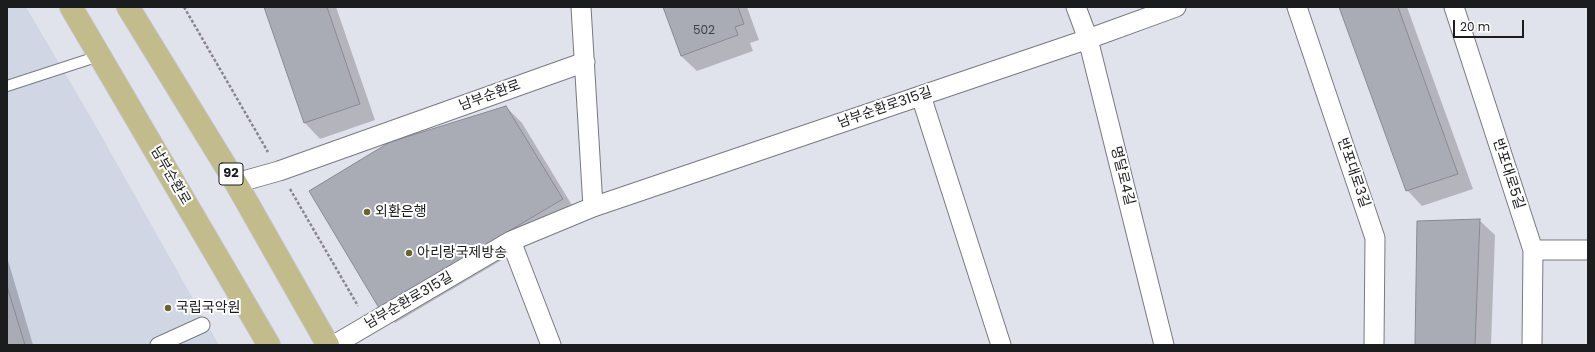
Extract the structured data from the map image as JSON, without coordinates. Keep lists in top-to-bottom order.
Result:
{
  "streets": {
    "main road": ["남부순환로", "92"],
    "street": [
      "남부순환로315길",
      "반포대로3길",
      "반포대로5길",
      "명달로4길"
    ]
  },
  "crossings": [
    ["남부순환로", "92"],
    ["남부순환로315길", "명달로4길"]
  ],
  "places": ["외환은행", "아리랑국제방송", "국립국악원"],
  "house_numbers": ["502"],
  "scale_bar": "20 m"
}
